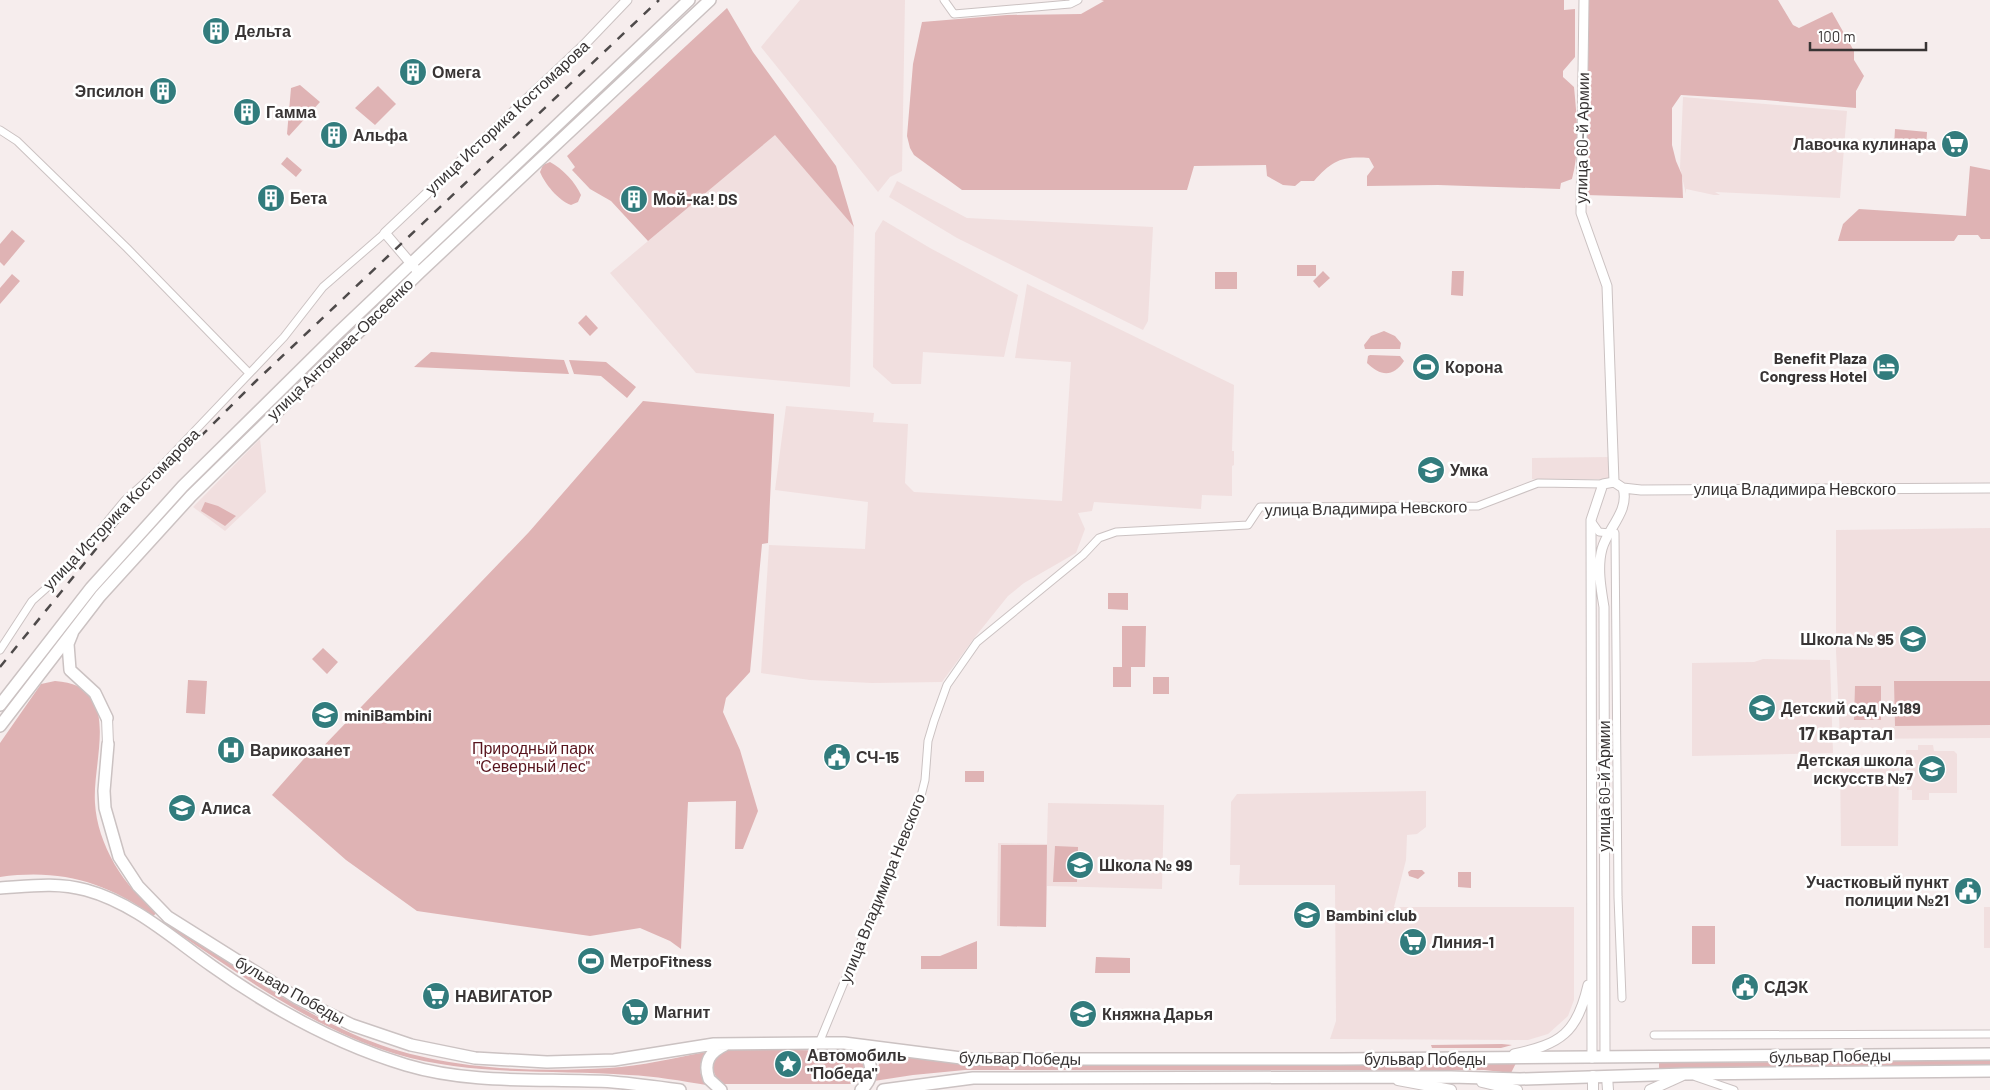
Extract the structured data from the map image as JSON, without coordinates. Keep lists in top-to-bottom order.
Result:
{
  "streets": {
    "main road": ["улица 60-й Армии", "улица Антонова-Овсеенко", "бульвар Победы"],
    "street": ["улица Историка Костомарова", "улица Владимира Невского"]
  },
  "crossings": [
    ["улица 60-й Армии", "улица Владимира Невского"],
    ["улица 60-й Армии", "бульвар Победы"],
    ["улица Антонова-Овсеенко", "бульвар Победы"],
    ["улица Владимира Невского", "бульвар Победы"]
  ],
  "districts": ["17 квартал"],
  "parks": ["Природный парк \"Северный лес\""],
  "places": {
    "building": [
      "Дельта",
      "Омега",
      "Эпсилон",
      "Гамма",
      "Альфа",
      "Бета",
      "Мой-ка! DS"
    ],
    "supermarket": [
      "Лавочка кулинара",
      "Линия-1",
      "НАВИГАТОР",
      "Магнит"
    ],
    "sports": ["Корона", "МетроFitness"],
    "hotel": ["Benefit Plaza Congress Hotel"],
    "school or university": [
      "Умка",
      "Школа № 95",
      "Детский сад №189",
      "miniBambini",
      "Детская школа искусств №7",
      "Алиса",
      "Школа № 99",
      "Bambini club",
      "Княжна Дарья"
    ],
    "hospital": ["Варикозанет"],
    "public building": ["СЧ-15", "Участковый пункт полиции №21", "СДЭК"],
    "place": ["Автомобиль \"Победа\""]
  },
  "scale_bar": "100 m"
}
